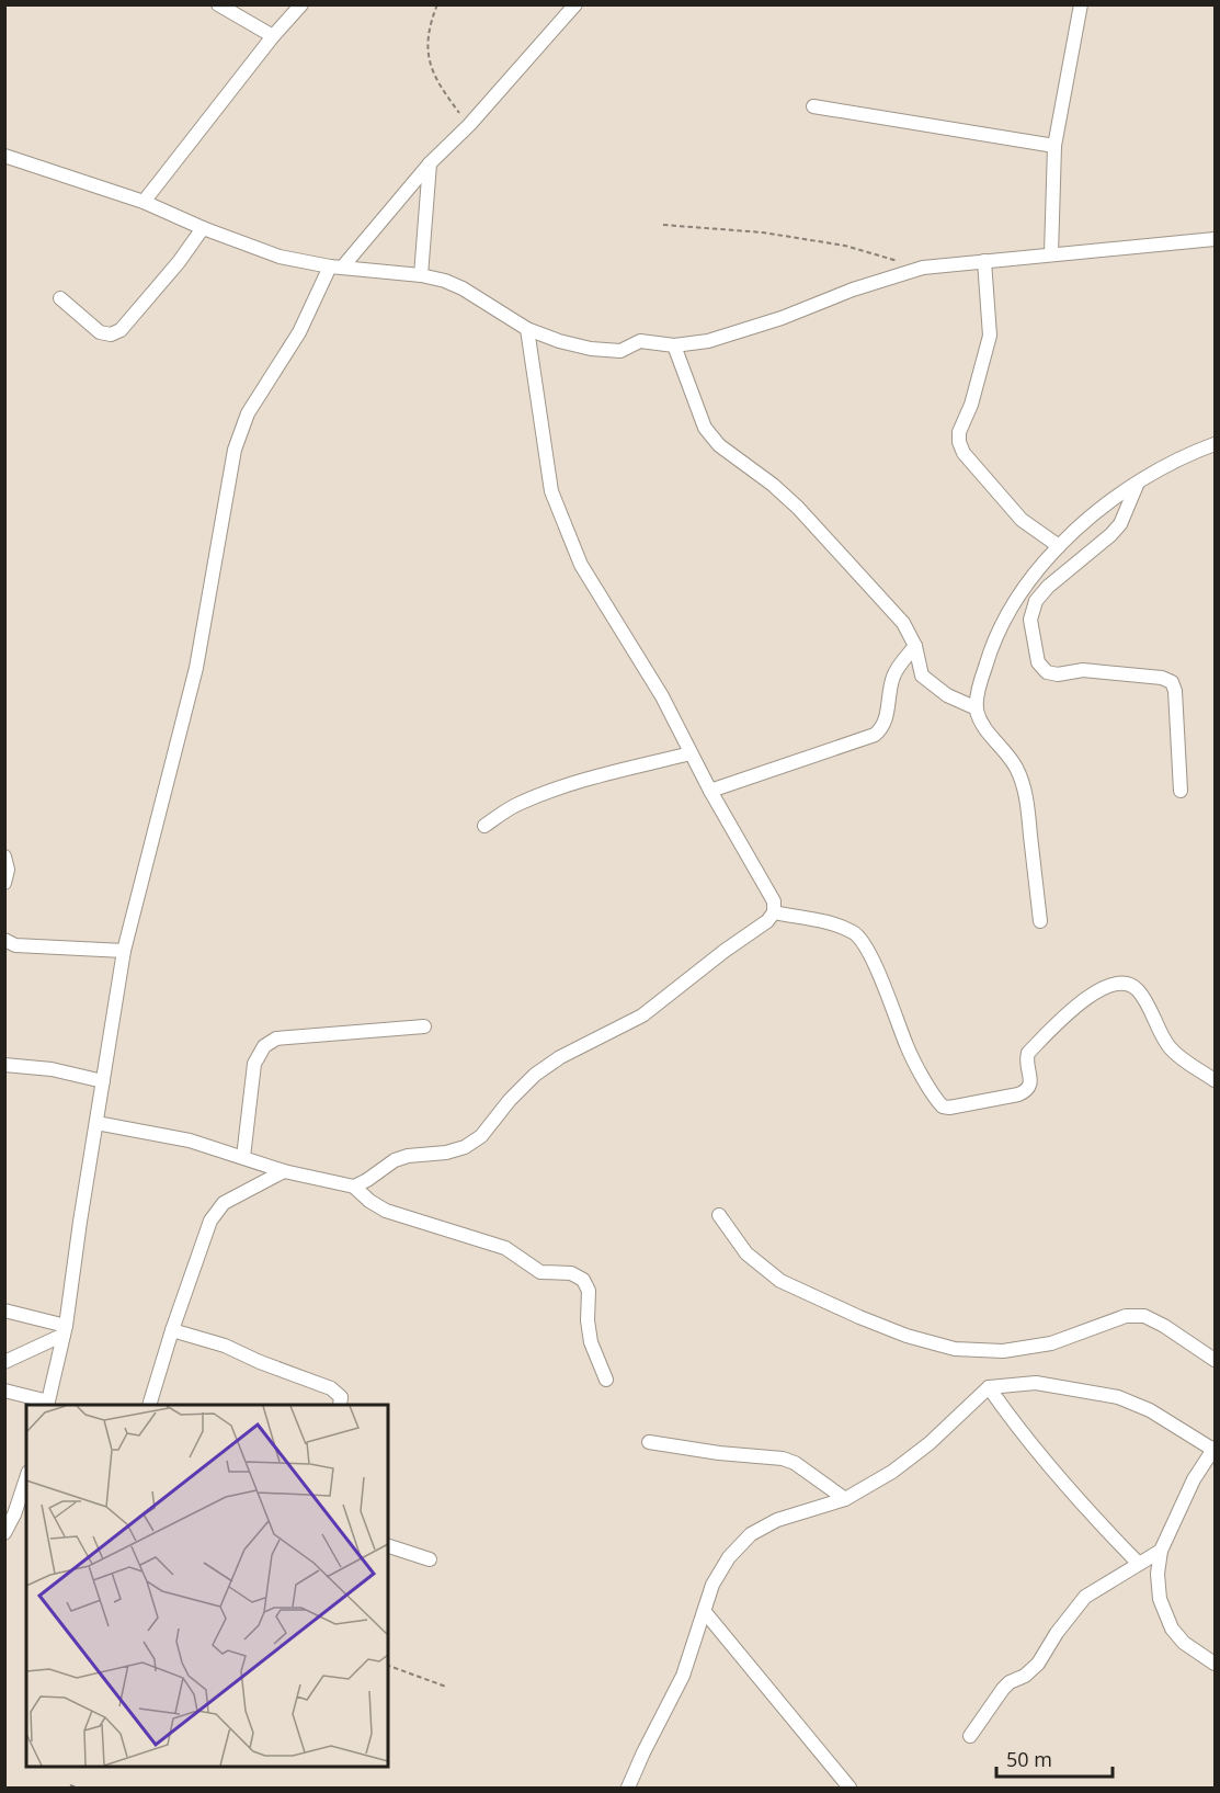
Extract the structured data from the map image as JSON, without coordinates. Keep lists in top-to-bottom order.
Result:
{
  "scale_bar": "50 m"
}
